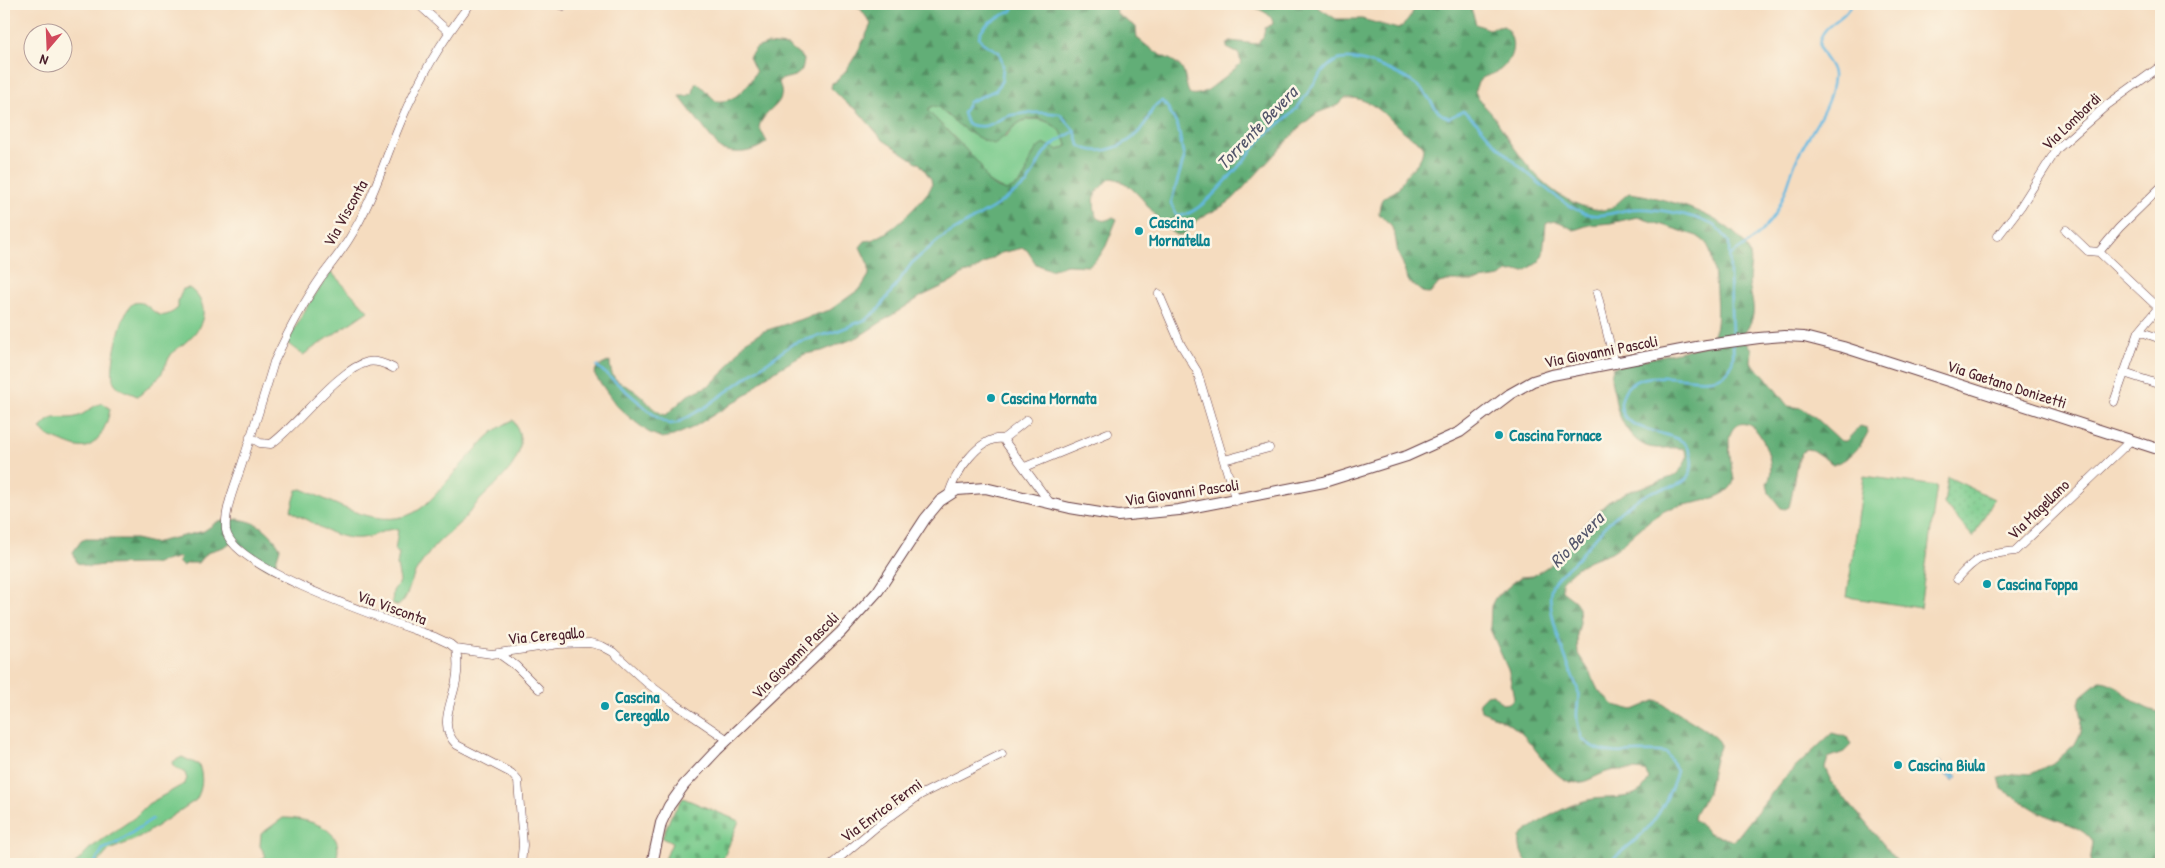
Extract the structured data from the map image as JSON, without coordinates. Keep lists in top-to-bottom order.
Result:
{
  "streets": {
    "street": [
      "Via Lombardi",
      "Via Visconta",
      "Via Giovanni Pascoli",
      "Via Gaetano Donizetti",
      "Via Magellano",
      "Via Ceregallo",
      "Via Enrico Fermi"
    ]
  },
  "crossings": [
    ["Via Visconta", "Via Ceregallo"],
    ["Via Giovanni Pascoli", "Via Gaetano Donizetti"],
    ["Via Giovanni Pascoli", "Via Ceregallo"],
    ["Via Gaetano Donizetti", "Via Magellano"]
  ],
  "water": ["Torrente Bevera", "Rio Bevera"],
  "places": [
    "Cascina Mornatella",
    "Cascina Mornata",
    "Cascina Fornace",
    "Cascina Foppa",
    "Cascina Ceregallo",
    "Cascina Biula"
  ],
  "north": "bottom"
}
